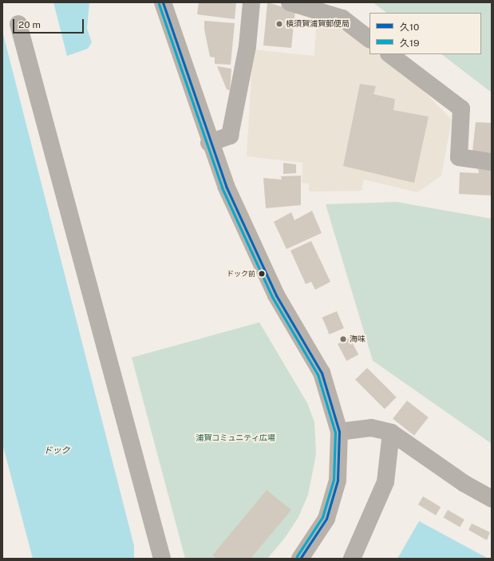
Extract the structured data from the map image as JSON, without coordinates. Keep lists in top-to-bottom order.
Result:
{
  "water": ["ドック"],
  "parks": ["浦賀コミュニティ広場"],
  "places": ["横須賀浦賀郵便局", "ドック前", "海味"],
  "lines": ["transit line 久10", "transit line 久19"],
  "legend": ["久10", "久19"],
  "scale_bar": "20 m"
}
